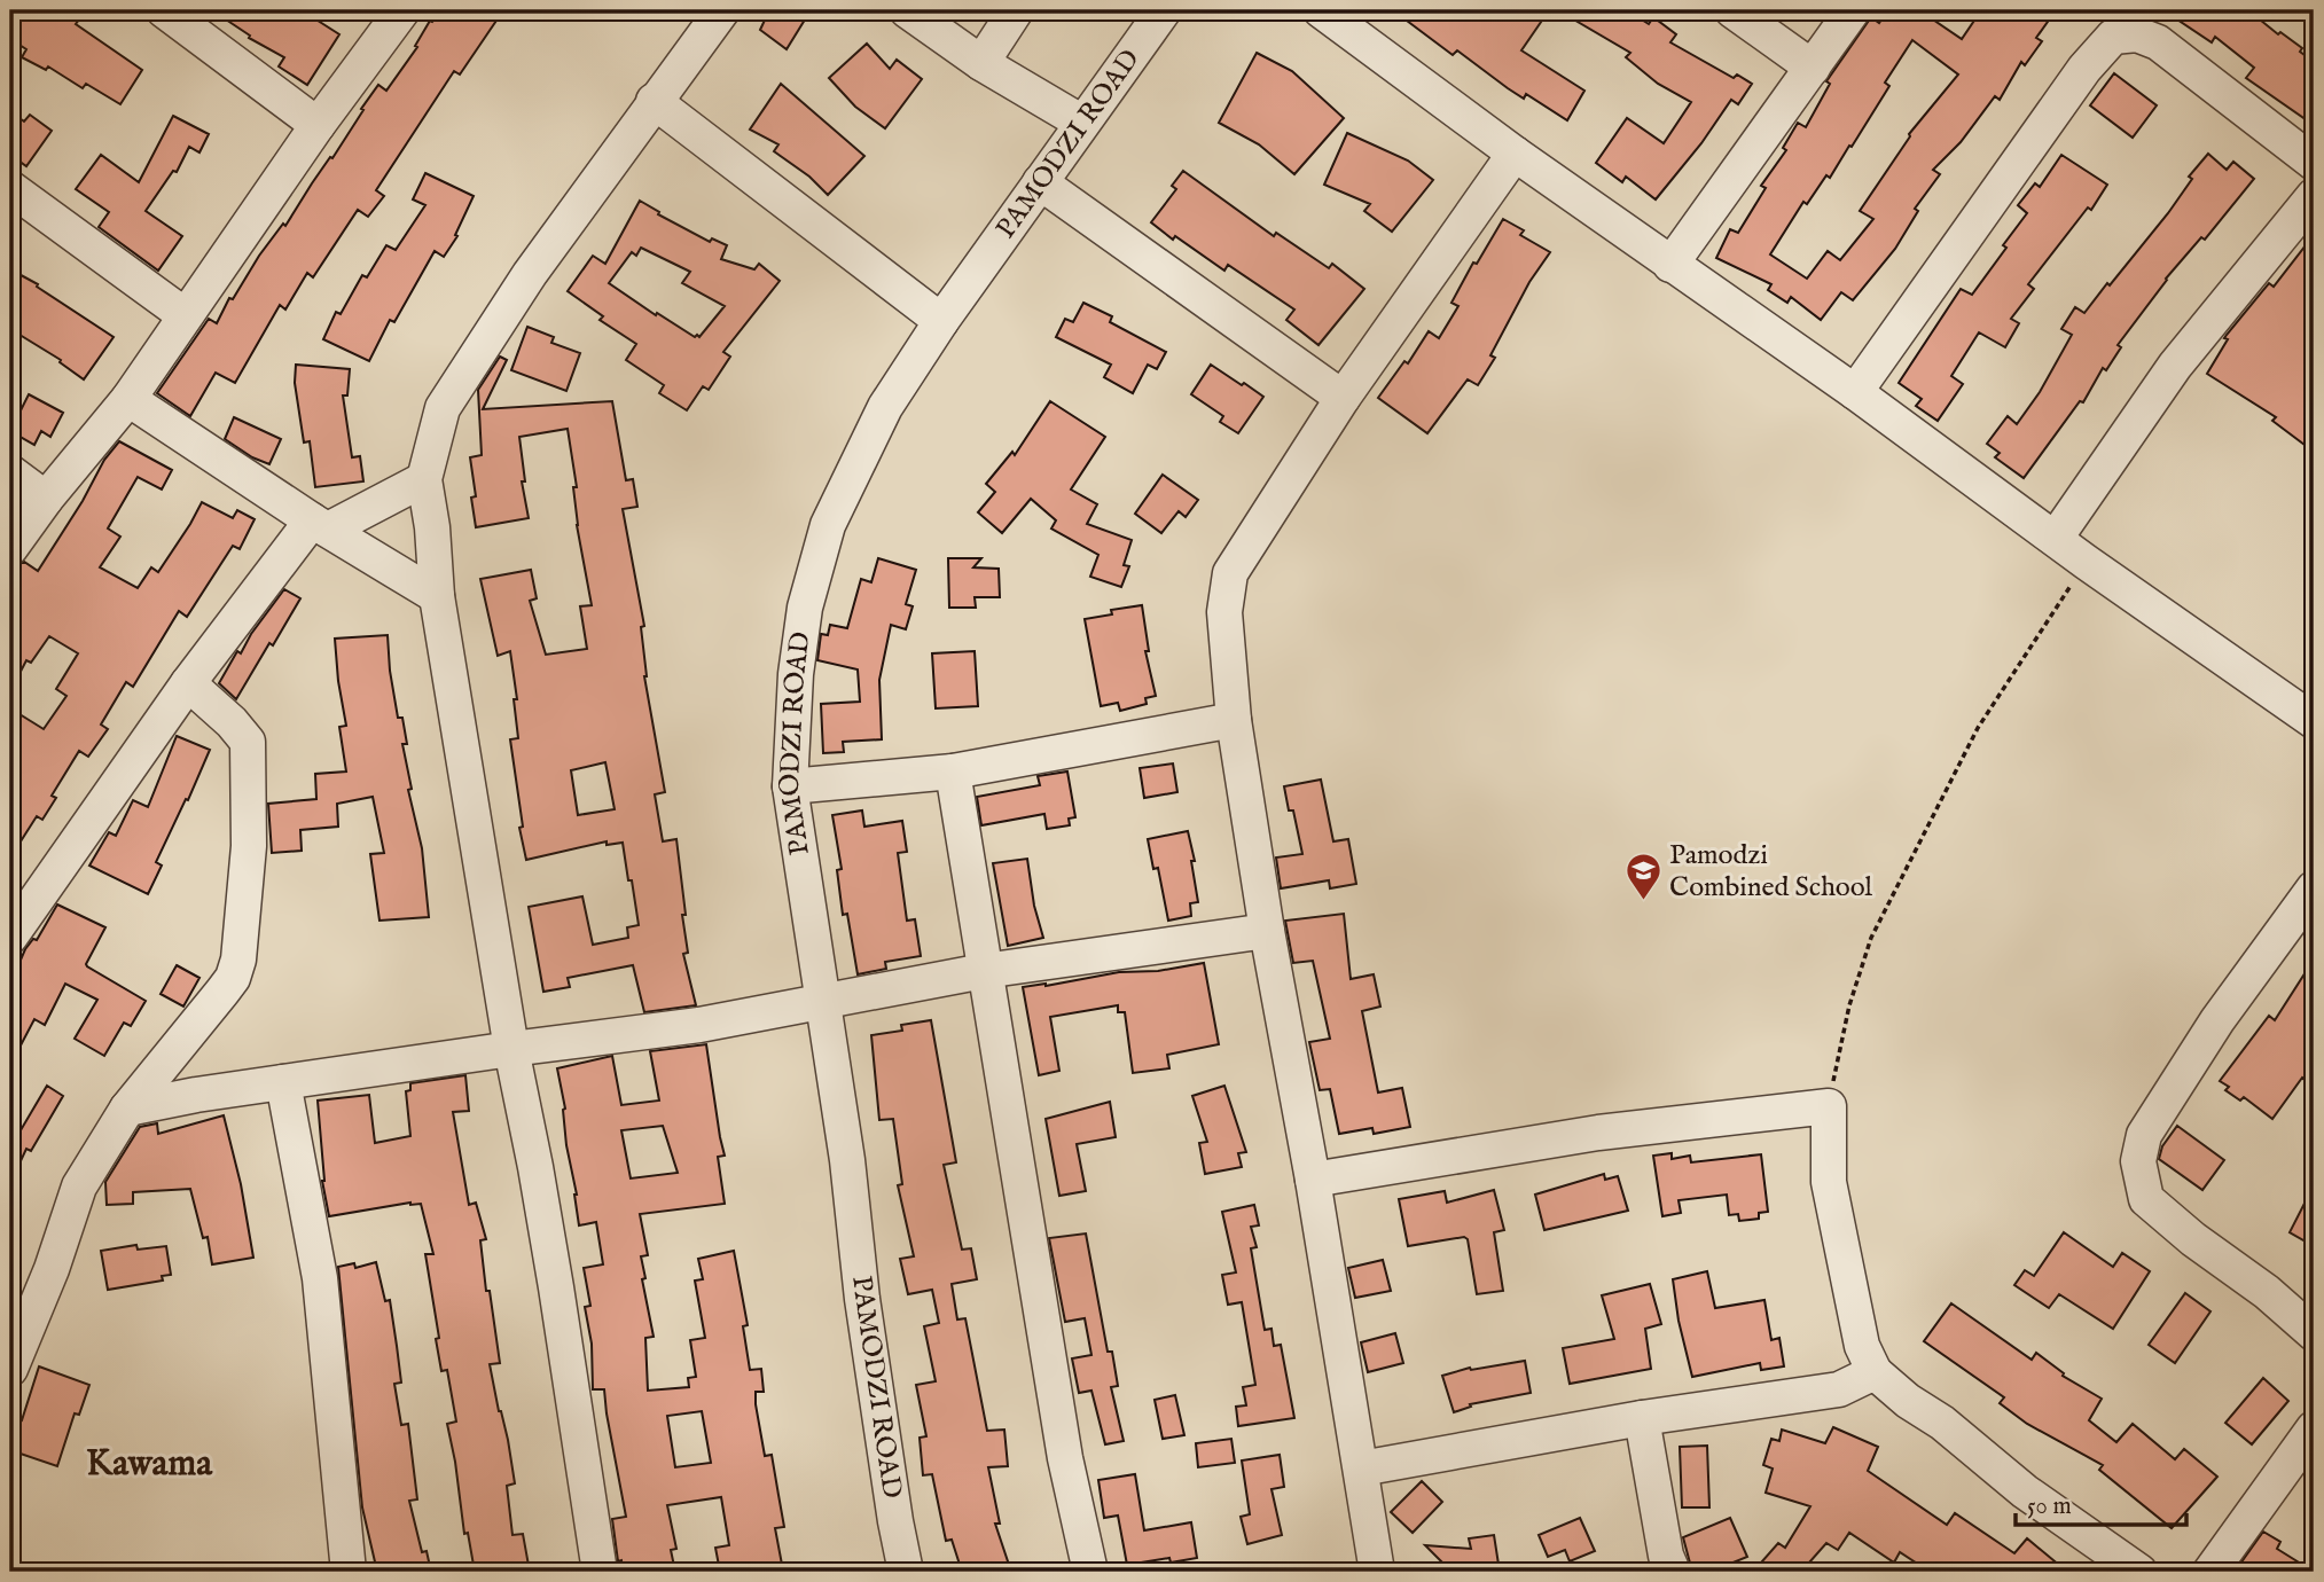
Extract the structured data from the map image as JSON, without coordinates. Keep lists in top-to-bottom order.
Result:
{
  "streets": {
    "street": ["PAMODZI ROAD"]
  },
  "districts": ["Kawama"],
  "places": {
    "school or university": ["Pamodzi Combined School"]
  },
  "scale_bar": "50 m"
}
